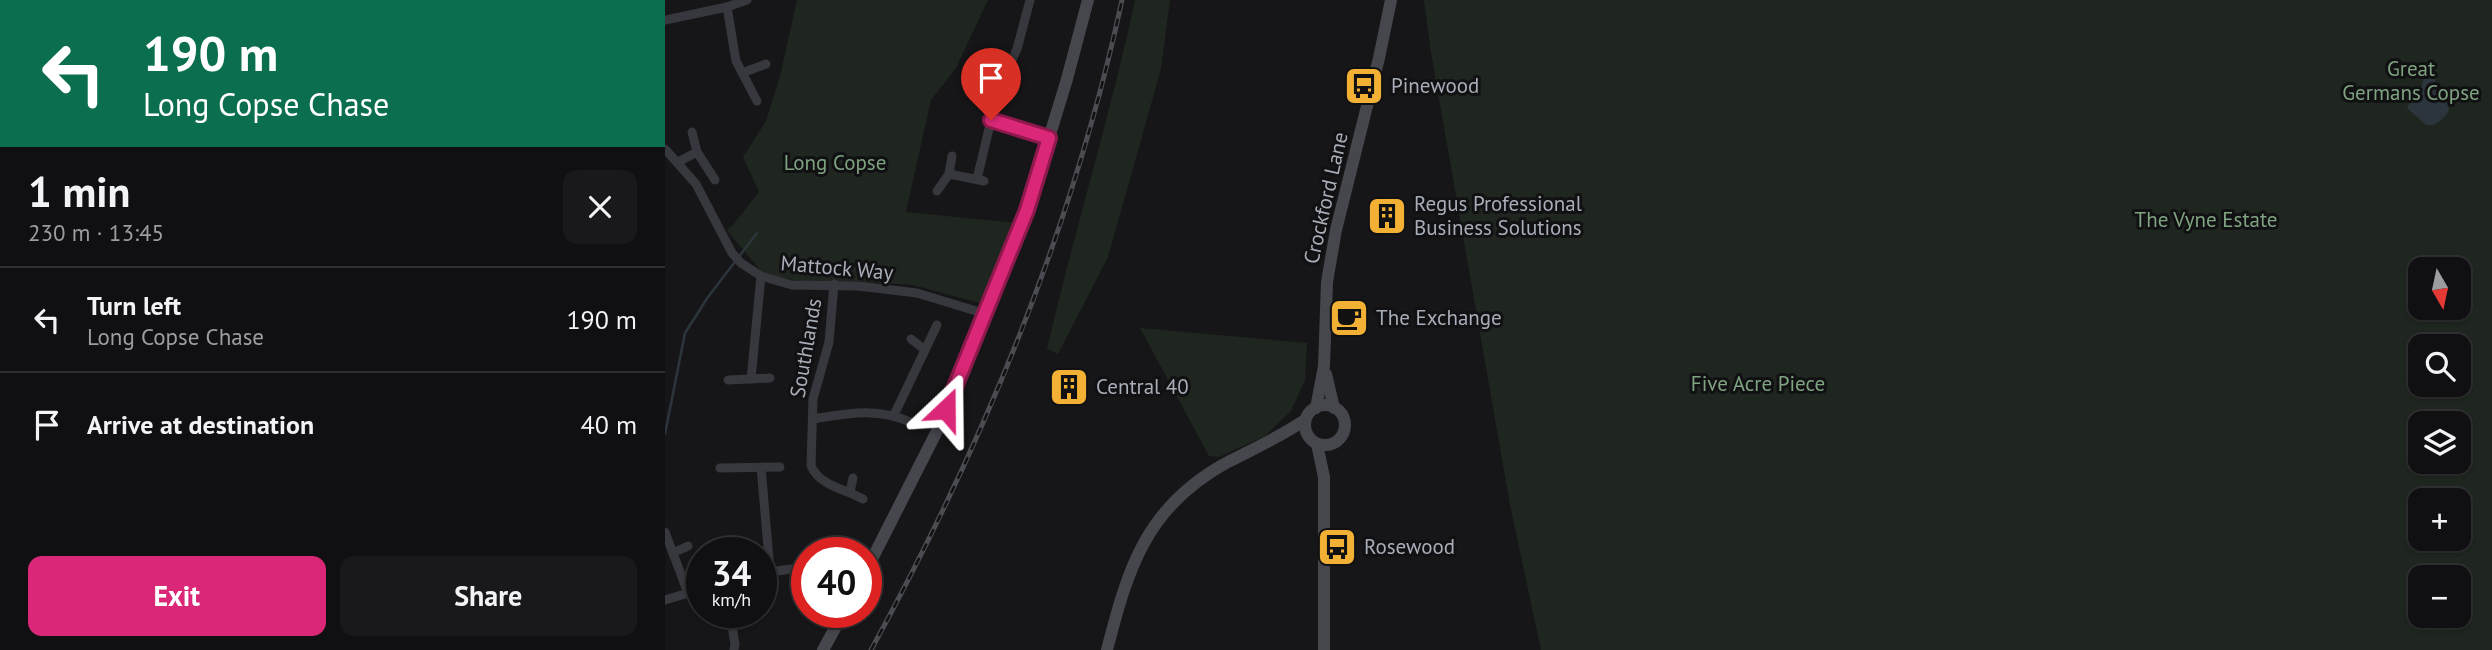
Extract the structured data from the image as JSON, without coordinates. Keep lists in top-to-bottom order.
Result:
{
  "streets": {
    "street": ["Crockford Lane", "Mattock Way", "Southlands"]
  },
  "crossings": [
    ["Mattock Way", "Southlands"]
  ],
  "parks": [
    "Great Germans Copse",
    "Long Copse",
    "The Vyne Estate",
    "Five Acre Piece"
  ],
  "places": {
    "bus stop": ["Pinewood", "Rosewood"],
    "building": ["Regus Professional Business Solutions", "Central 40"],
    "cafe": ["The Exchange"]
  },
  "north": "bottom",
  "page": {
    "turn": ["190 m", "Long Copse Chase"],
    "heading": ["1 min", "230 m · 13:45"],
    "map_buttons": ["+", "−"],
    "list": [
      {
        "name": "Turn left",
        "note": "Long Copse Chase",
        "value": "190 m"
      },
      {
        "name": "Arrive at destination",
        "value": "40 m"
      }
    ],
    "speed": "34 km/h",
    "limit": "40",
    "buttons": ["Exit", "Share"]
  }
}
